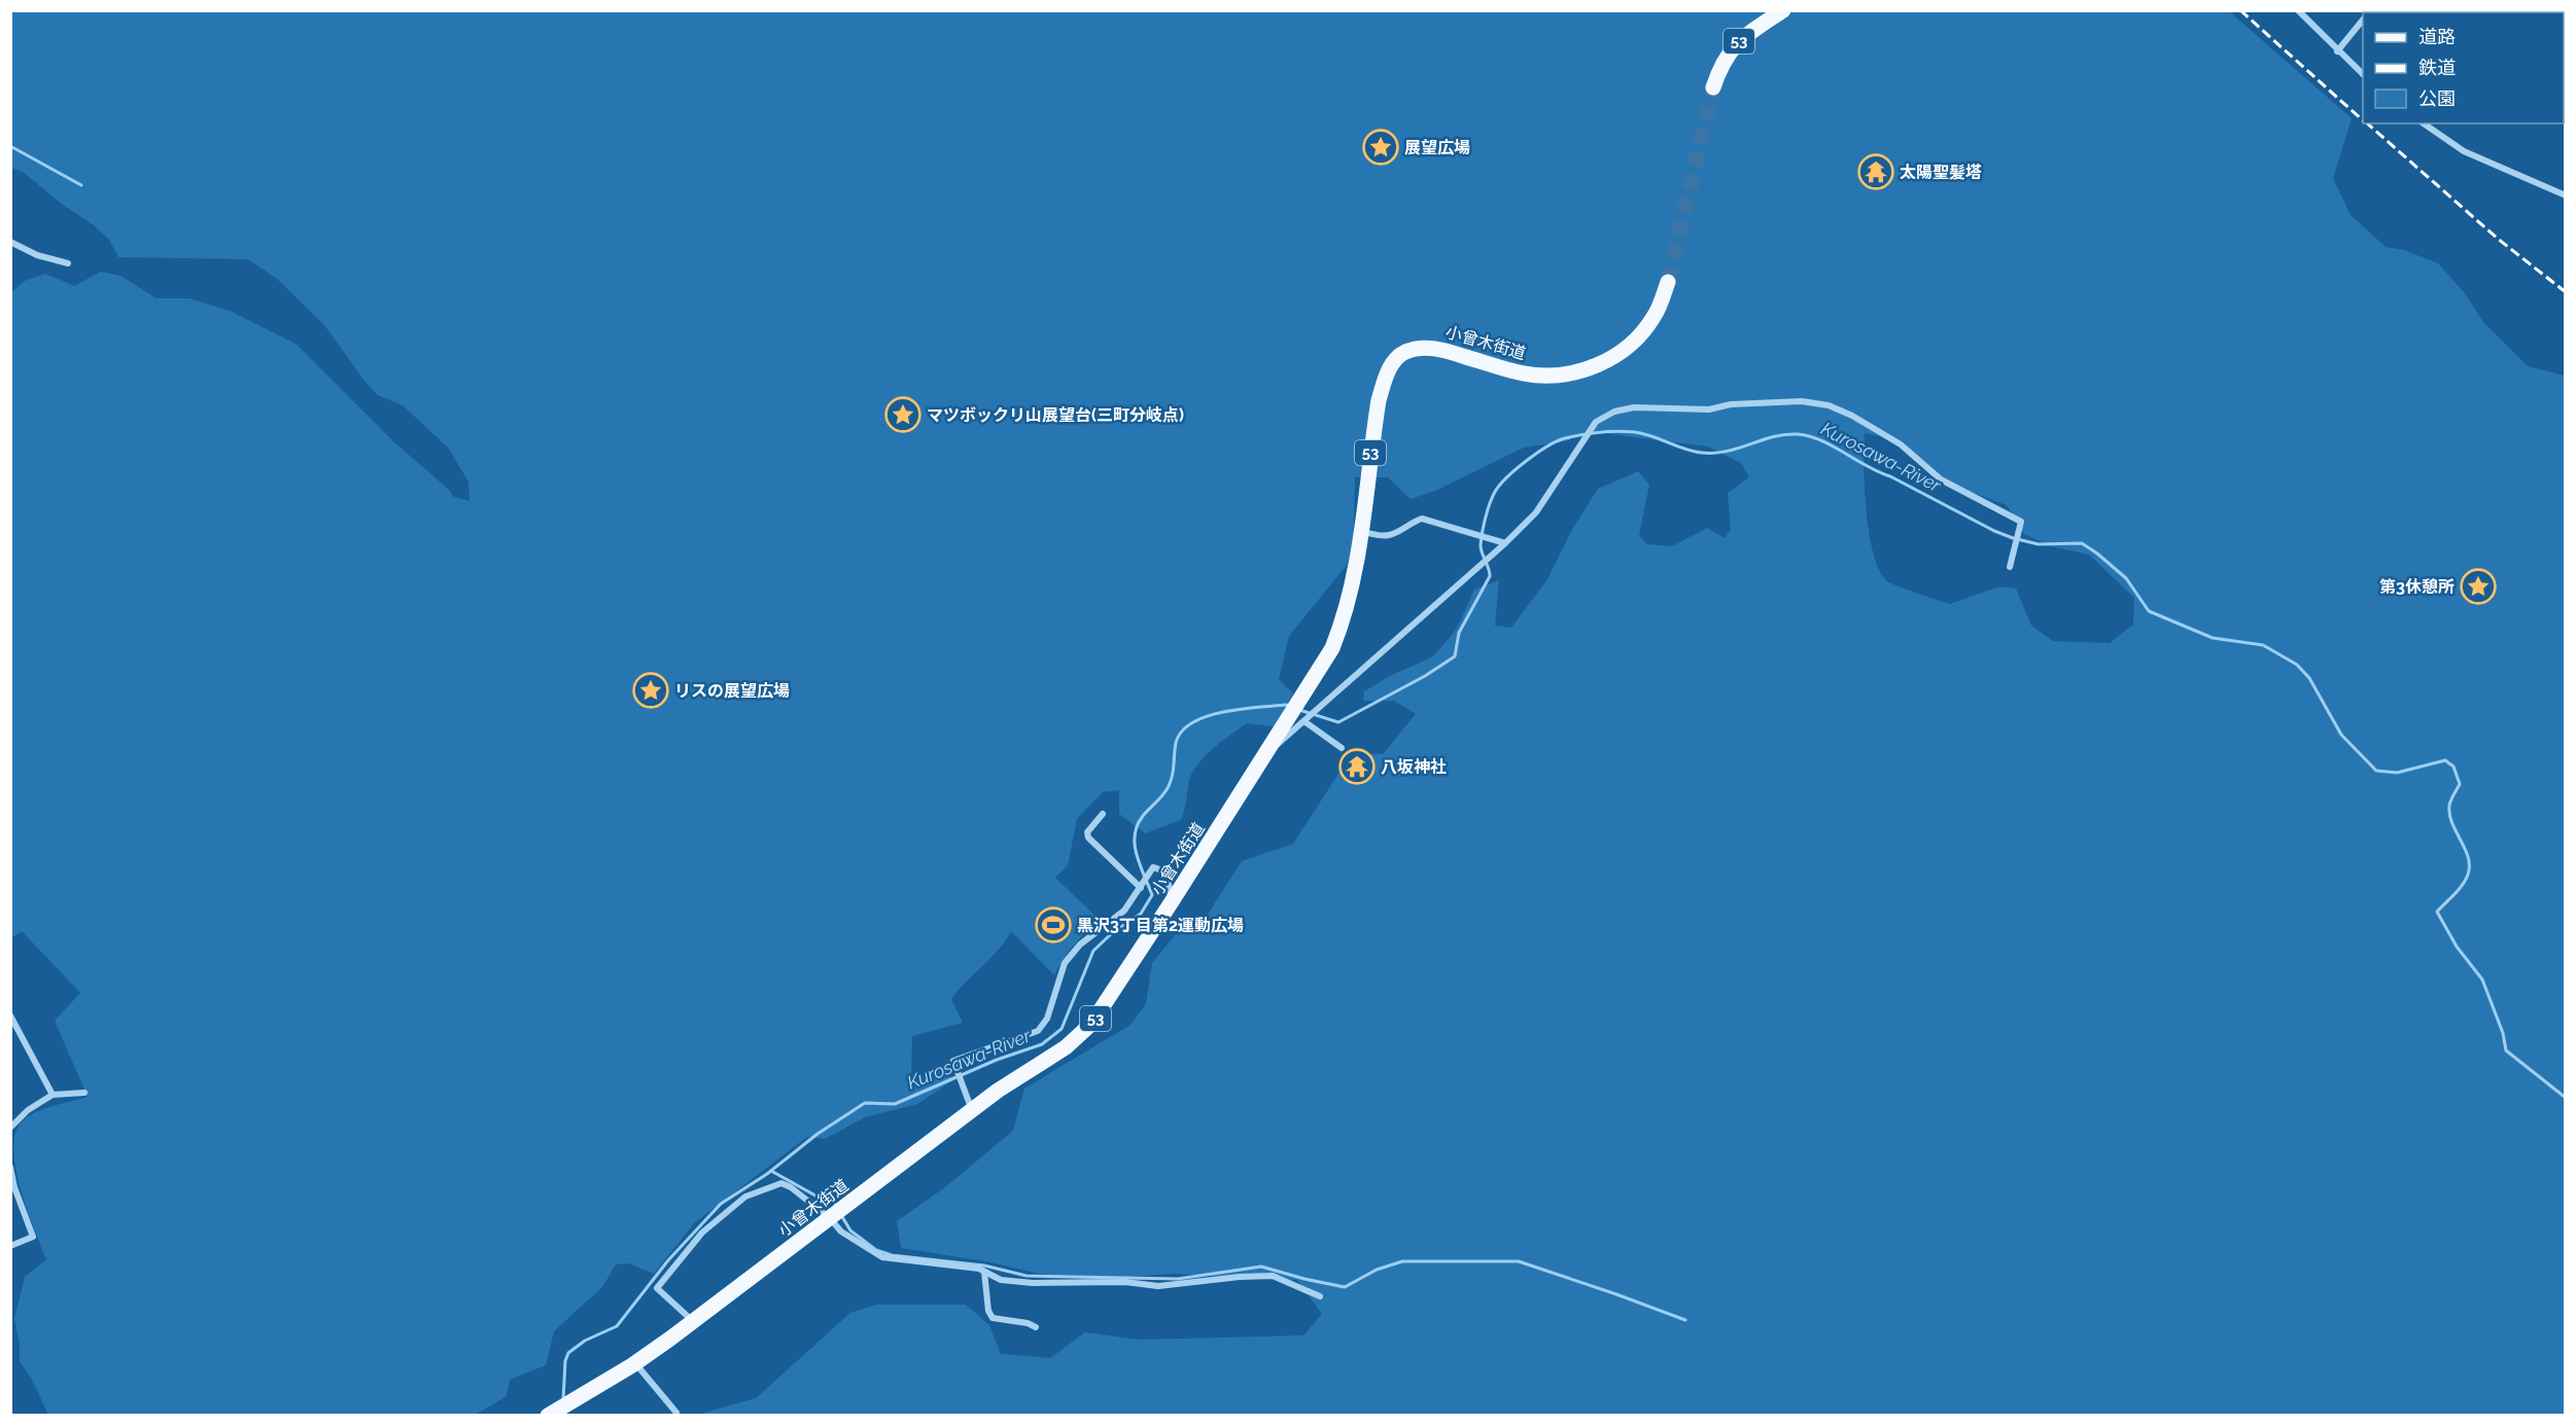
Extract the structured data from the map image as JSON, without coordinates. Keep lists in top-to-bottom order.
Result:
{
  "streets": {
    "main road": ["53", "小曾木街道"]
  },
  "water": ["Kurosawa-River"],
  "places": {
    "place": [
      "展望広場",
      "マツボックリ山展望台(三町分岐点)",
      "第3休憩所",
      "リスの展望広場"
    ],
    "temple": ["太陽聖髪塔", "八坂神社"],
    "sports": ["黒沢3丁目第2運動広場"]
  },
  "legend": ["道路", "鉄道", "公園"]
}
